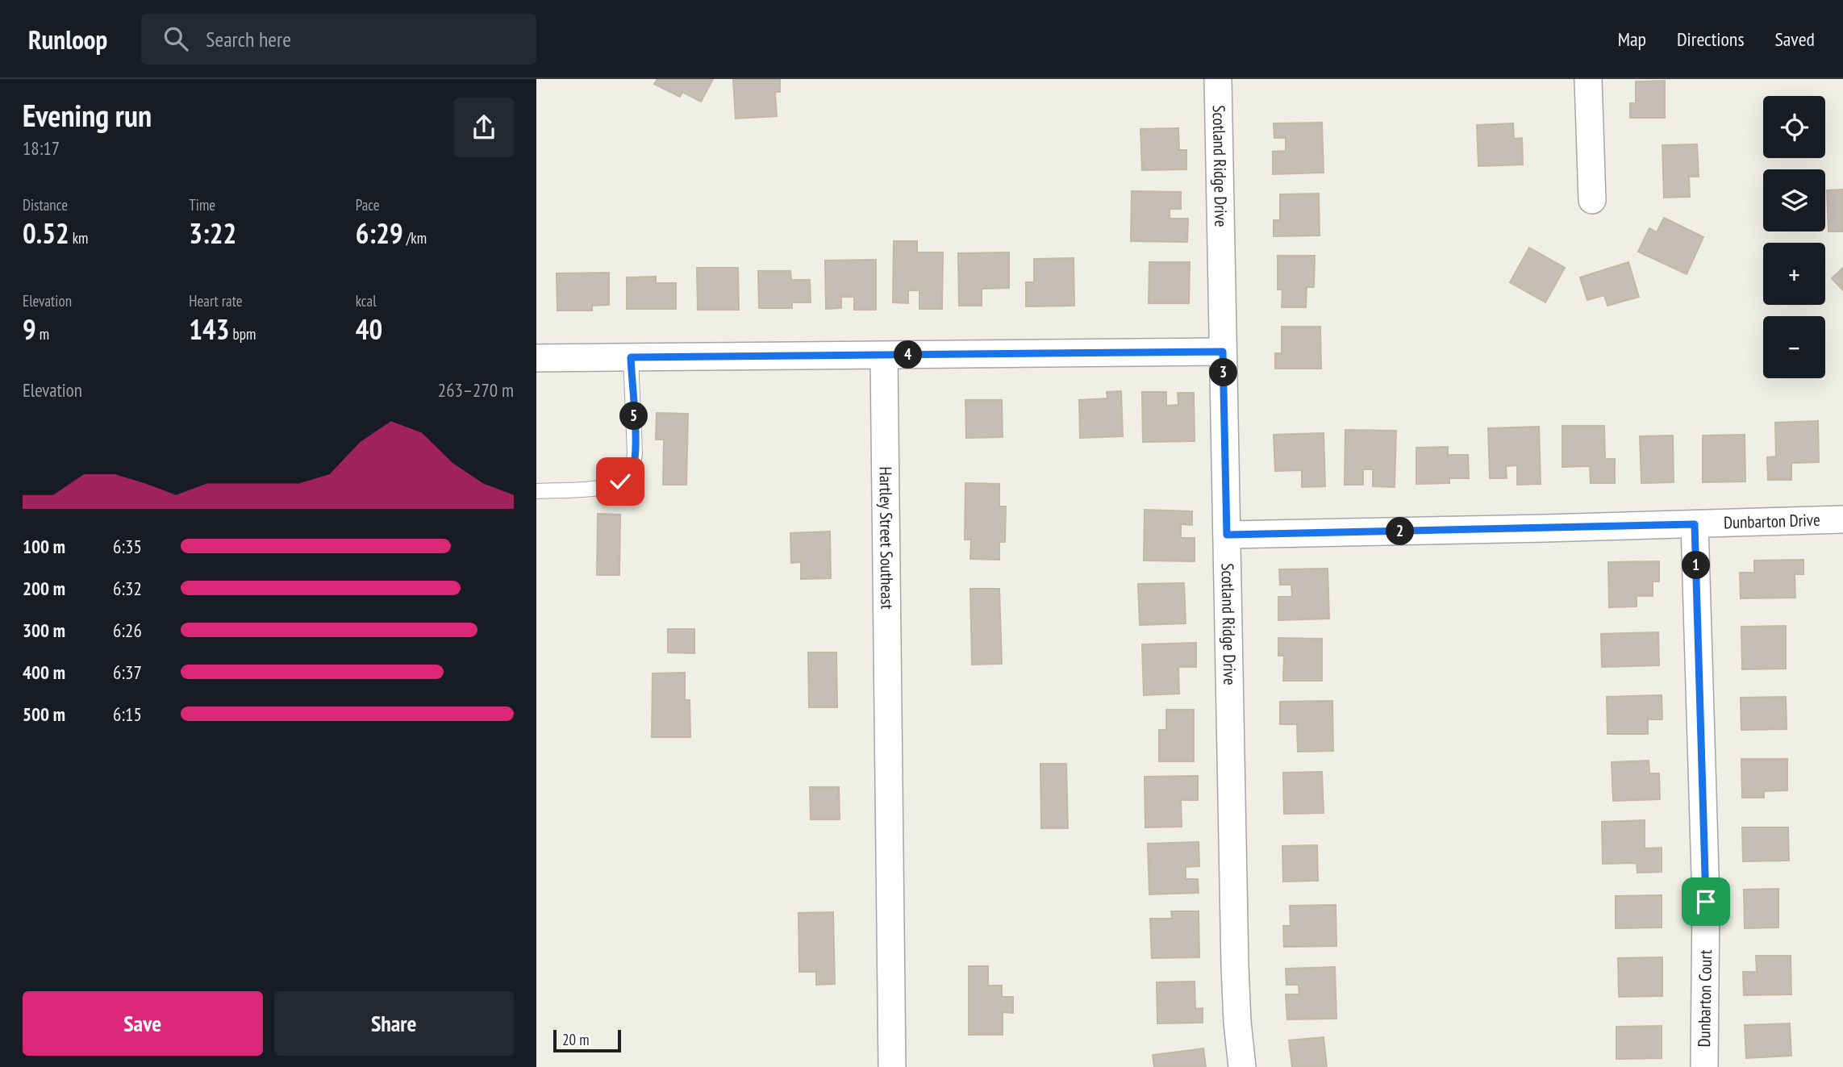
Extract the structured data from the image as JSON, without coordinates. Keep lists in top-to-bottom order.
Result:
{
  "streets": {
    "street": [
      "Scotland Ridge Drive",
      "Dunbarton Drive",
      "Hartley Street Southeast",
      "Dunbarton Court"
    ]
  },
  "crossings": [
    ["Scotland Ridge Drive", "Dunbarton Drive"],
    ["Dunbarton Drive", "Dunbarton Court"]
  ],
  "scale_bar": "20 m",
  "page": {
    "header": "Runloop",
    "search": "Search here",
    "nav": ["Map", "Directions", "Saved"],
    "heading": ["Evening run", "18:17"],
    "map_buttons": ["+", "−"],
    "stats": [
      ["Distance", "0.52 km"],
      ["Time", "3:22"],
      ["Pace", "6:29 /km"],
      ["Elevation", "9 m"],
      ["Heart rate", "143 bpm"],
      ["kcal", "40"]
    ],
    "pins": [
      "4",
      "3",
      "5",
      "2",
      "1"
    ],
    "chart": ["Elevation", "263–270 m"],
    "list": [
      {
        "name": "100 m",
        "note": "6:35"
      },
      {
        "name": "200 m",
        "note": "6:32"
      },
      {
        "name": "300 m",
        "note": "6:26"
      },
      {
        "name": "400 m",
        "note": "6:37"
      },
      {
        "name": "500 m",
        "note": "6:15"
      }
    ],
    "buttons": ["Save", "Share"],
    "scale": "20 m"
  }
}
